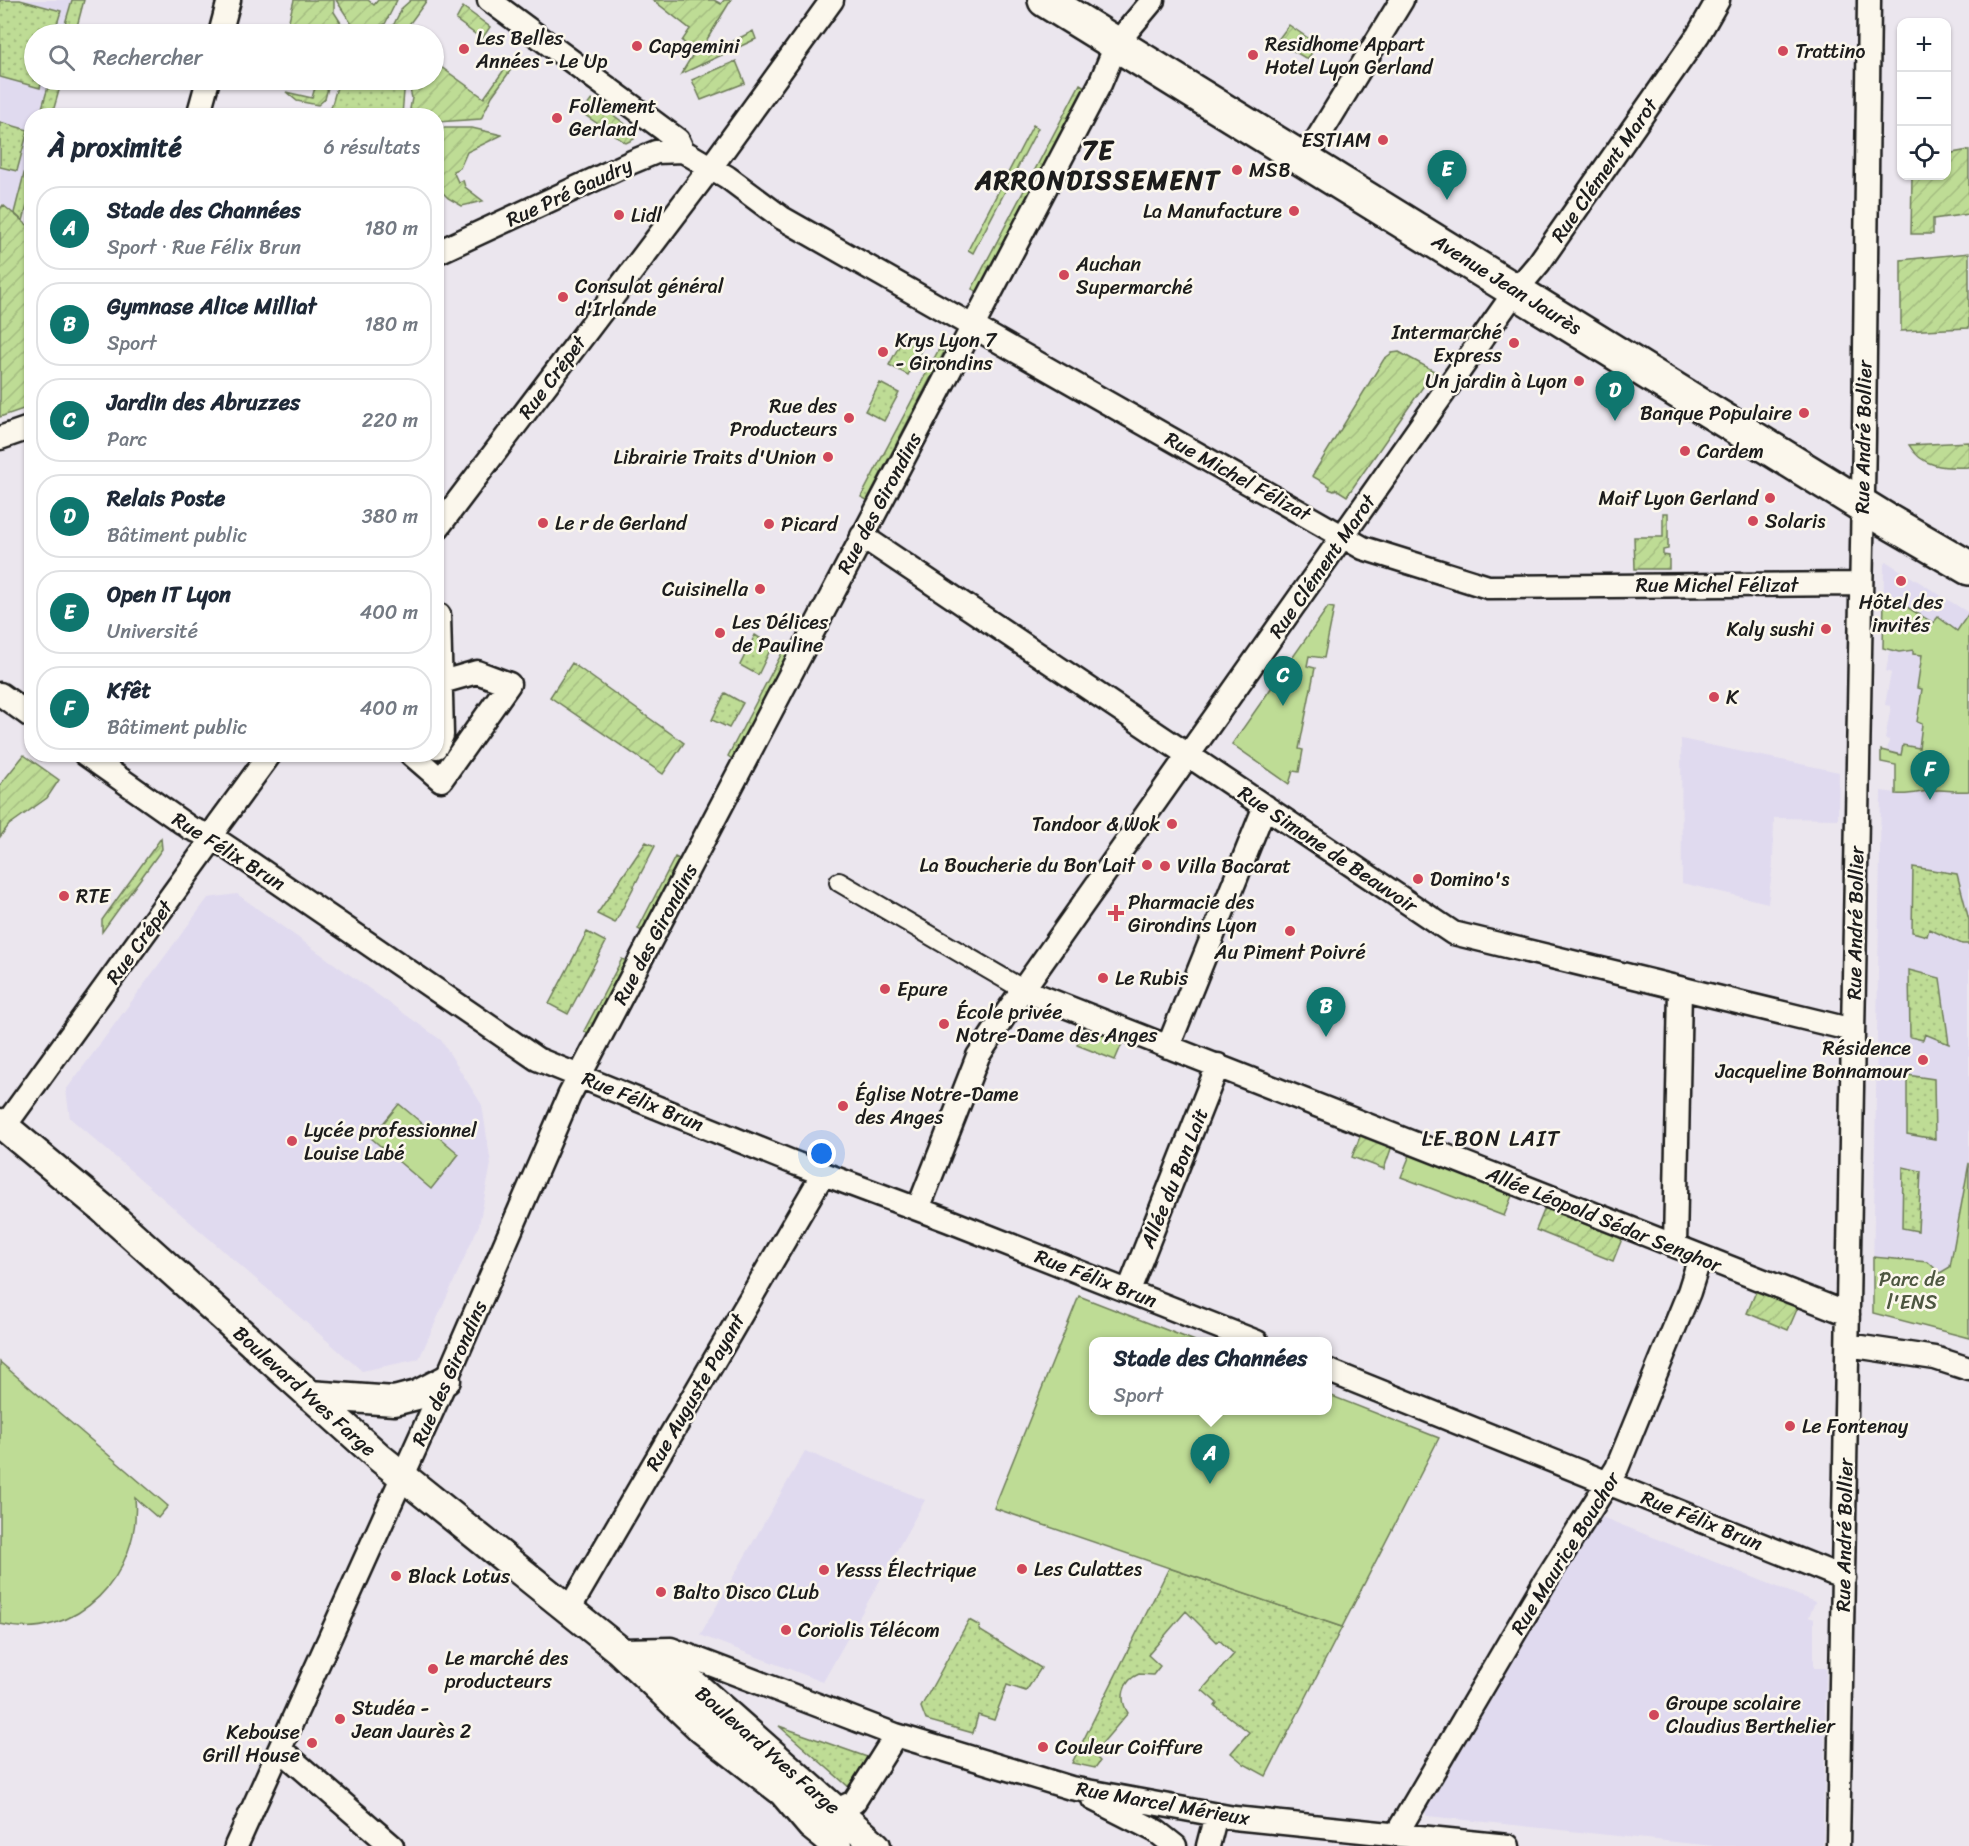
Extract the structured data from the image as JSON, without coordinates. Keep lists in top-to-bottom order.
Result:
{
  "streets": {
    "main road": ["Avenue Jean Jaurès"],
    "street": [
      "Rue Clément Marot",
      "Rue Pré Gaudry",
      "Rue Crépet",
      "Rue André Bollier",
      "Rue Michel Félizat",
      "Rue des Girondins",
      "Rue Simone de Beauvoir",
      "Rue Félix Brun",
      "Allée du Bon Lait",
      "Allée Léopold Sédar Senghor",
      "Boulevard Yves Farge",
      "Rue Auguste Payant",
      "Rue Maurice Bouchor",
      "Rue Marcel Mérieux"
    ]
  },
  "crossings": [
    ["Rue Clément Marot", "Avenue Jean Jaurès"],
    ["Rue Clément Marot", "Rue Michel Félizat"],
    ["Rue Clément Marot", "Rue Simone de Beauvoir"],
    ["Rue Clément Marot", "Rue Félix Brun"],
    ["Rue Clément Marot", "Allée Léopold Sédar Senghor"],
    ["Avenue Jean Jaurès", "Rue André Bollier"],
    ["Avenue Jean Jaurès", "Rue des Girondins"],
    ["Rue Crépet", "Rue Michel Félizat"],
    ["Rue Crépet", "Rue Félix Brun"],
    ["Rue Crépet", "Boulevard Yves Farge"],
    ["Rue André Bollier", "Rue Michel Félizat"],
    ["Rue André Bollier", "Rue Simone de Beauvoir"],
    ["Rue André Bollier", "Rue Félix Brun"],
    ["Rue André Bollier", "Allée Léopold Sédar Senghor"],
    ["Rue Michel Félizat", "Rue des Girondins"],
    ["Rue des Girondins", "Rue Simone de Beauvoir"],
    ["Rue des Girondins", "Rue Félix Brun"],
    ["Rue des Girondins", "Boulevard Yves Farge"],
    ["Rue Félix Brun", "Allée du Bon Lait"],
    ["Rue Félix Brun", "Rue Auguste Payant"],
    ["Rue Félix Brun", "Rue Maurice Bouchor"],
    ["Allée du Bon Lait", "Allée Léopold Sédar Senghor"],
    ["Allée Léopold Sédar Senghor", "Rue Maurice Bouchor"],
    ["Boulevard Yves Farge", "Rue Auguste Payant"],
    ["Boulevard Yves Farge", "Rue Marcel Mérieux"],
    ["Rue Maurice Bouchor", "Rue Marcel Mérieux"]
  ],
  "districts": ["7E ARRONDISSEMENT", "LE BON LAIT"],
  "parks": ["Parc de l'ENS"],
  "places": {
    "other": [
      "Capgemini",
      "Les Belles Années - Le Up",
      "Trattino",
      "Residhome Appart Hotel Lyon Gerland",
      "Follement Gerland",
      "ESTIAM",
      "MSB",
      "La Manufacture",
      "Lidl",
      "Auchan Supermarché",
      "Consulat général d'Irlande",
      "Intermarché Express",
      "Krys Lyon 7 - Girondins",
      "Un jardin à Lyon",
      "Banque Populaire",
      "Rue des Producteurs",
      "Cardem",
      "Librairie Traits d'Union",
      "Maif Lyon Gerland",
      "Solaris",
      "Le r de Gerland",
      "Picard",
      "Hôtel des invités",
      "Cuisinella",
      "Kaly sushi",
      "Les Délices de Pauline",
      "K",
      "Tandoor & Wok",
      "La Boucherie du Bon Lait",
      "Villa Bacarat",
      "Domino's",
      "RTE",
      "Au Piment Poivré",
      "Le Rubis",
      "Epure",
      "École privée Notre-Dame des Anges",
      "Résidence Jacqueline Bonnamour",
      "Église Notre-Dame des Anges",
      "Lycée professionnel Louise Labé",
      "Le Fontenay",
      "Les Culattes",
      "Yesss Électrique",
      "Black Lotus",
      "Balto Disco CLub",
      "Coriolis Télécom",
      "Le marché des producteurs",
      "Groupe scolaire Claudius Berthelier",
      "Studéa - Jean Jaurès 2",
      "Kebouse Grill House",
      "Couleur Coiffure"
    ],
    "health": ["Pharmacie des Girondins Lyon"]
  },
  "page": {
    "map_buttons": ["+", "−"],
    "search": "Rechercher",
    "heading": ["À proximité", "6 résultats"],
    "pins": [
      "E",
      "D",
      "C",
      "F",
      "B",
      "A"
    ],
    "list": [
      {
        "mark": "A",
        "name": "Stade des Channées",
        "note": "Sport · Rue Félix Brun",
        "value": "180 m"
      },
      {
        "mark": "B",
        "name": "Gymnase Alice Milliat",
        "note": "Sport",
        "value": "180 m"
      },
      {
        "mark": "C",
        "name": "Jardin des Abruzzes",
        "note": "Parc",
        "value": "220 m"
      },
      {
        "mark": "D",
        "name": "Relais Poste",
        "note": "Bâtiment public",
        "value": "380 m"
      },
      {
        "mark": "E",
        "name": "Open IT Lyon",
        "note": "Université",
        "value": "400 m"
      },
      {
        "mark": "F",
        "name": "Kfêt",
        "note": "Bâtiment public",
        "value": "400 m"
      }
    ],
    "popup": ["Stade des Channées", "Sport"]
  }
}
